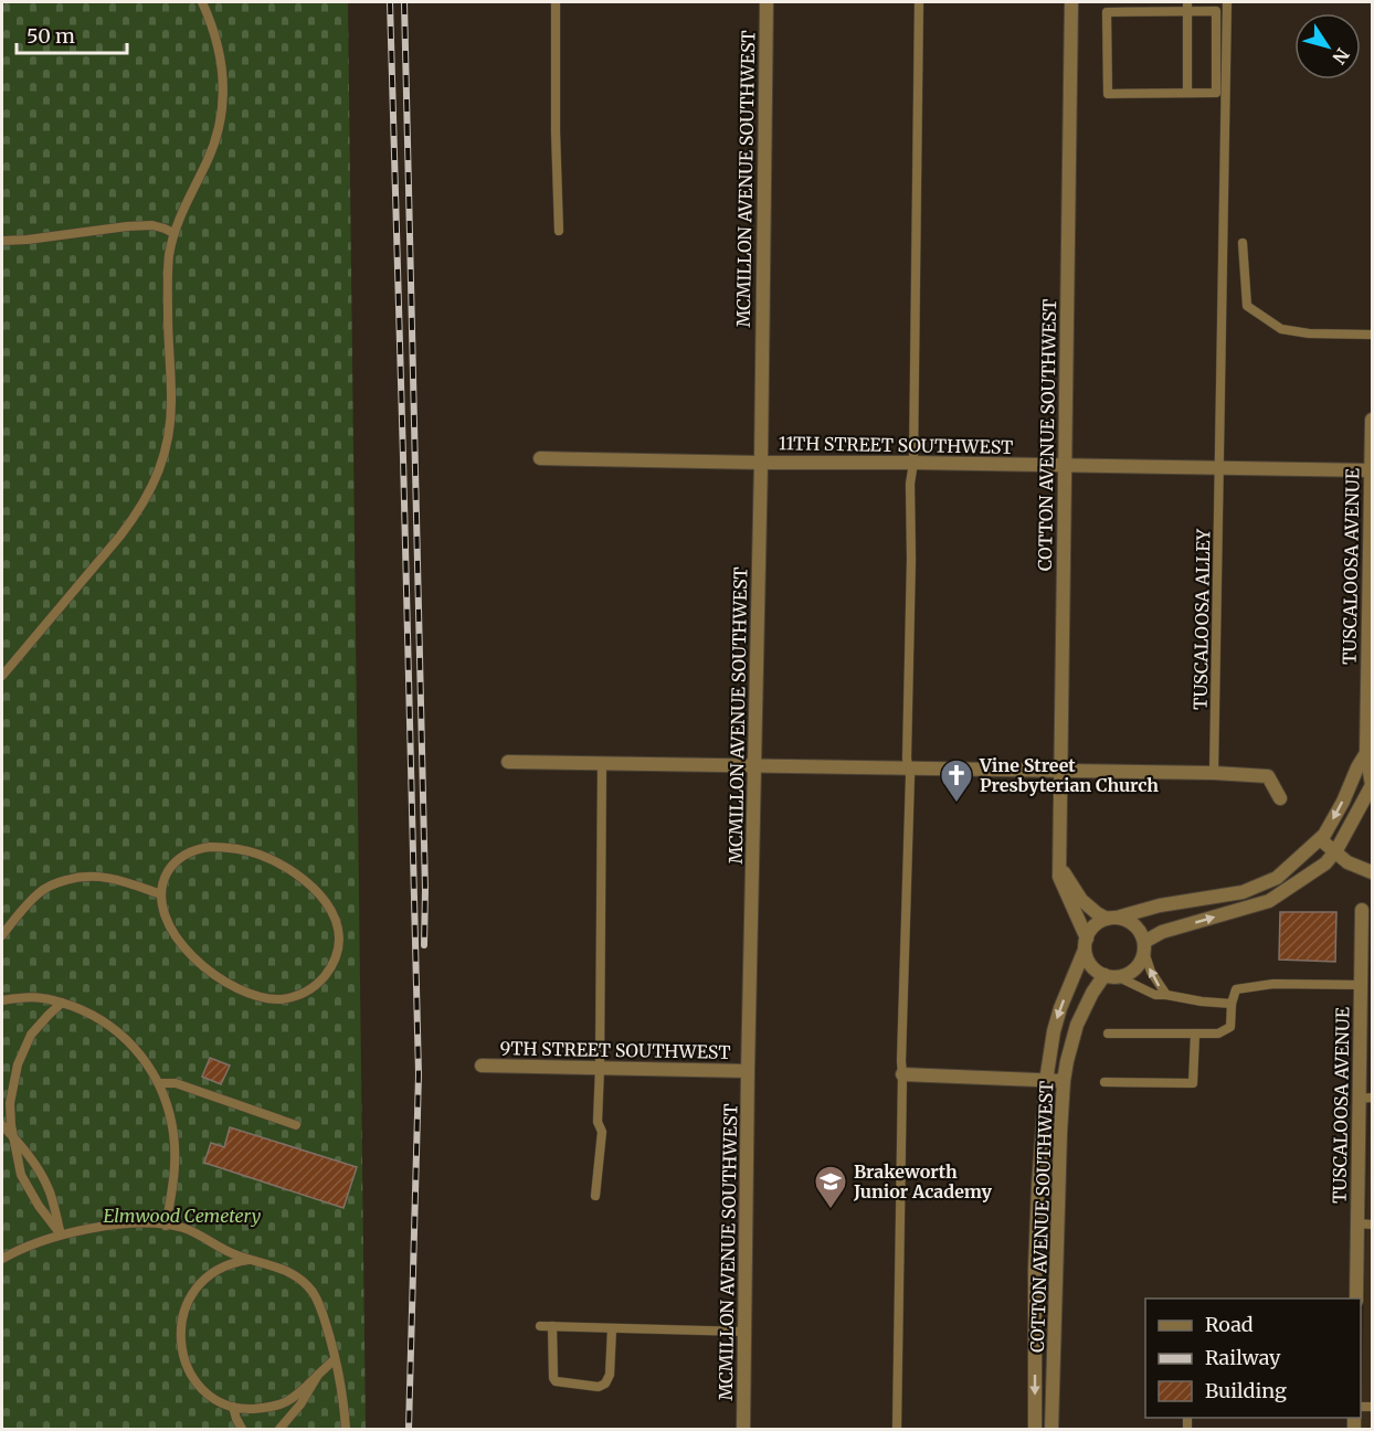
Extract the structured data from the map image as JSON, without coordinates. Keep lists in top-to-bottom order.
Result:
{
  "streets": {
    "street": [
      "MCMILLON AVENUE SOUTHWEST",
      "COTTON AVENUE SOUTHWEST",
      "11TH STREET SOUTHWEST",
      "TUSCALOOSA AVENUE",
      "9TH STREET SOUTHWEST"
    ],
    "lane": ["TUSCALOOSA ALLEY"]
  },
  "crossings": [
    ["MCMILLON AVENUE SOUTHWEST", "11TH STREET SOUTHWEST"],
    ["MCMILLON AVENUE SOUTHWEST", "9TH STREET SOUTHWEST"],
    ["COTTON AVENUE SOUTHWEST", "11TH STREET SOUTHWEST"],
    ["COTTON AVENUE SOUTHWEST", "TUSCALOOSA AVENUE"],
    ["11TH STREET SOUTHWEST", "TUSCALOOSA AVENUE"],
    ["11TH STREET SOUTHWEST", "TUSCALOOSA ALLEY"]
  ],
  "parks": ["Elmwood Cemetery"],
  "places": {
    "church": ["Vine Street Presbyterian Church"],
    "school or university": ["Brakeworth Junior Academy"]
  },
  "legend": ["Road", "Railway", "Building"],
  "scale_bar": "50 m",
  "north": "bottom right"
}
